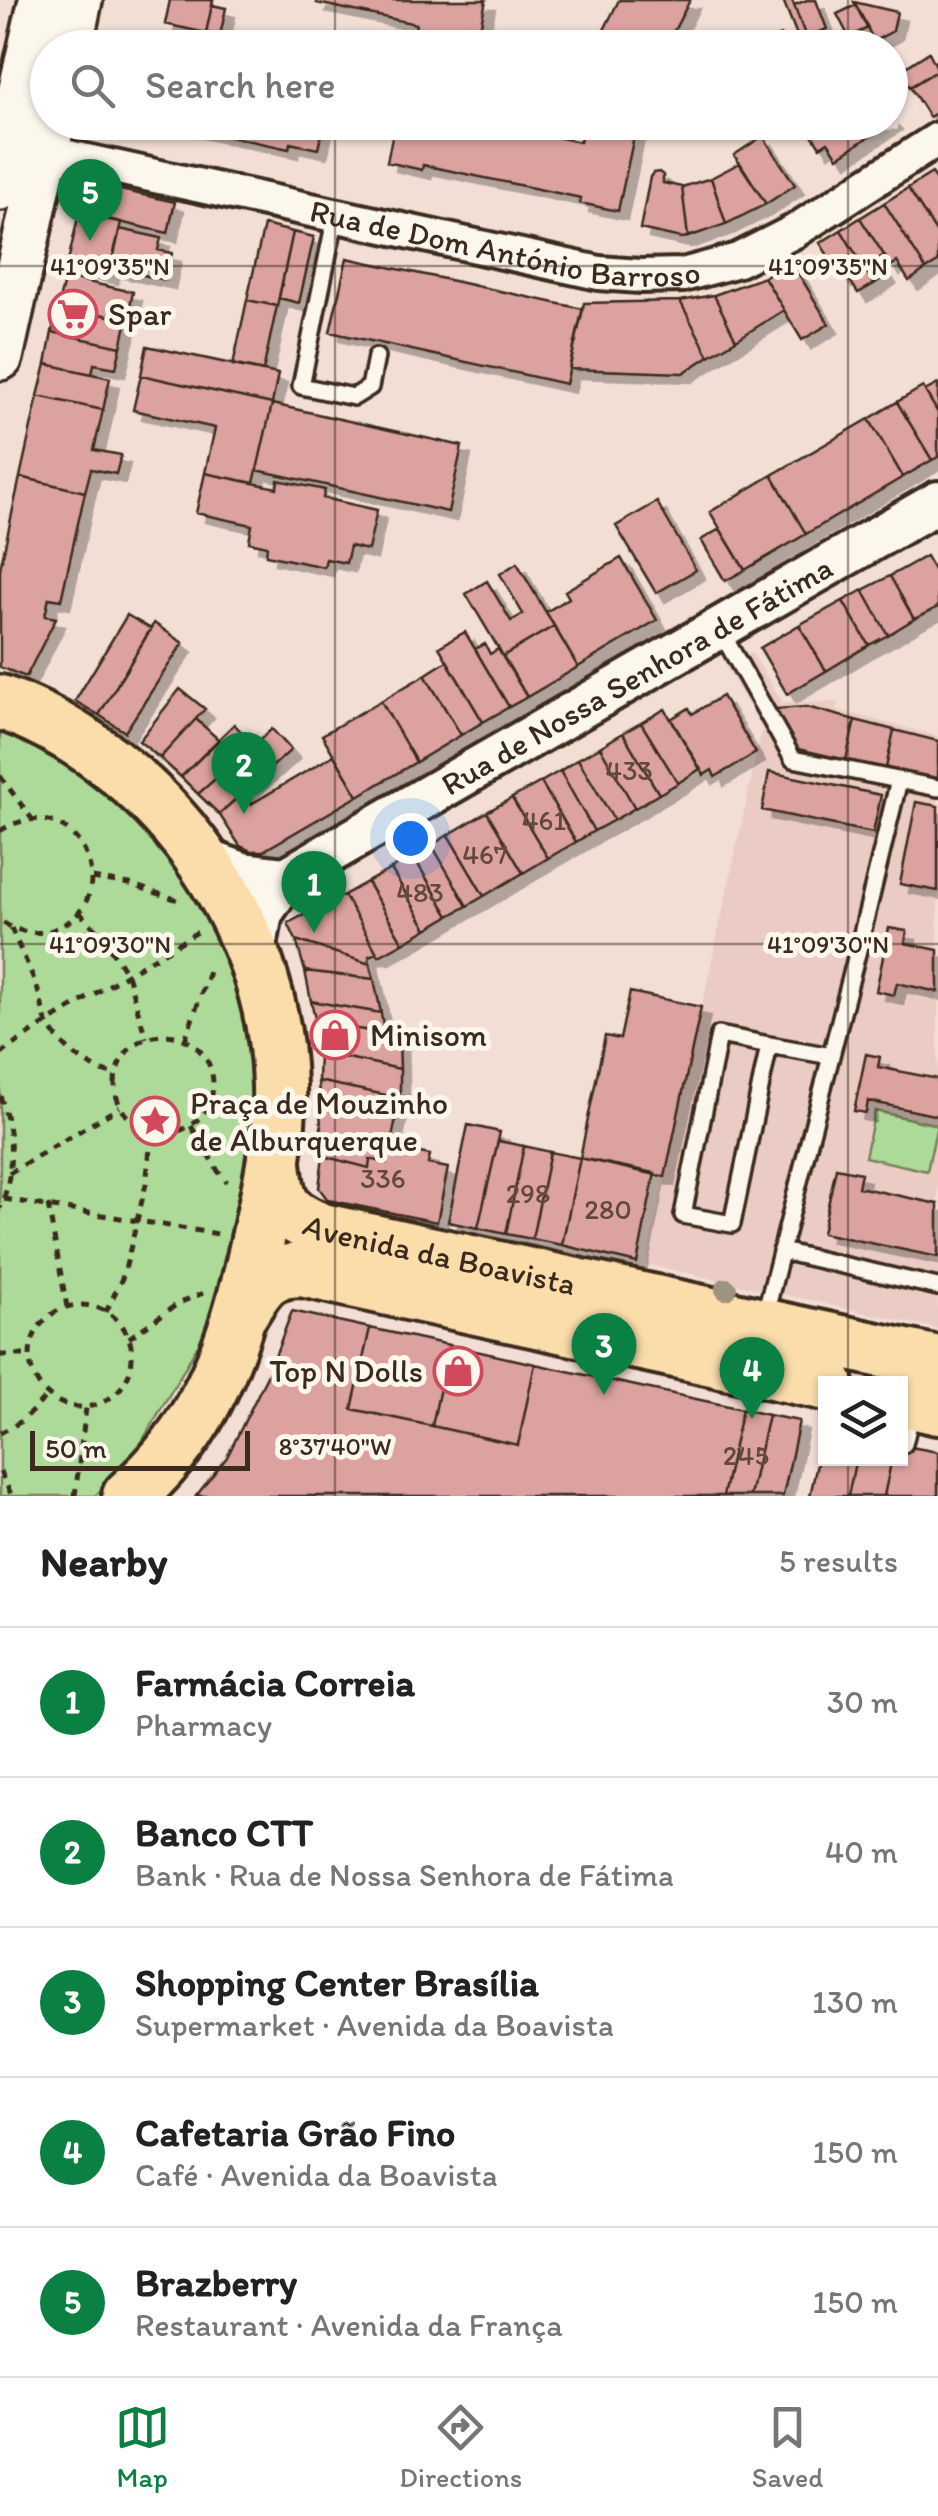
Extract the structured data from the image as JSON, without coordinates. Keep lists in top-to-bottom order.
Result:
{
  "streets": {
    "main road": ["Avenida da Boavista"],
    "street": ["Rua de Dom António Barroso", "Rua de Nossa Senhora de Fátima"]
  },
  "places": {
    "supermarket": ["Spar"],
    "shop": ["Minisom", "Top N Dolls"],
    "place": ["Praça de Mouzinho de Alburquerque"]
  },
  "house_numbers": [
    "433",
    "461",
    "467",
    "483",
    "336",
    "298",
    "280",
    "245"
  ],
  "scale_bar": "50 m",
  "page": {
    "search": "Search here",
    "pins": [
      "5",
      "2",
      "1",
      "3",
      "4"
    ],
    "scale": "50 m",
    "heading": ["Nearby", "5 results"],
    "list": [
      {
        "mark": "1",
        "name": "Farmácia Correia",
        "note": "Pharmacy",
        "value": "30 m"
      },
      {
        "mark": "2",
        "name": "Banco CTT",
        "note": "Bank · Rua de Nossa Senhora de Fátima",
        "value": "40 m"
      },
      {
        "mark": "3",
        "name": "Shopping Center Brasília",
        "note": "Supermarket · Avenida da Boavista",
        "value": "130 m"
      },
      {
        "mark": "4",
        "name": "Cafetaria Grão Fino",
        "note": "Café · Avenida da Boavista",
        "value": "150 m"
      },
      {
        "mark": "5",
        "name": "Brazberry",
        "note": "Restaurant · Avenida da França",
        "value": "150 m"
      }
    ],
    "nav": ["Map", "Directions", "Saved"]
  },
  "coordinates": ["41°09'35\"N", "41°09'30\"N", "8°37'40\"W"]
}
